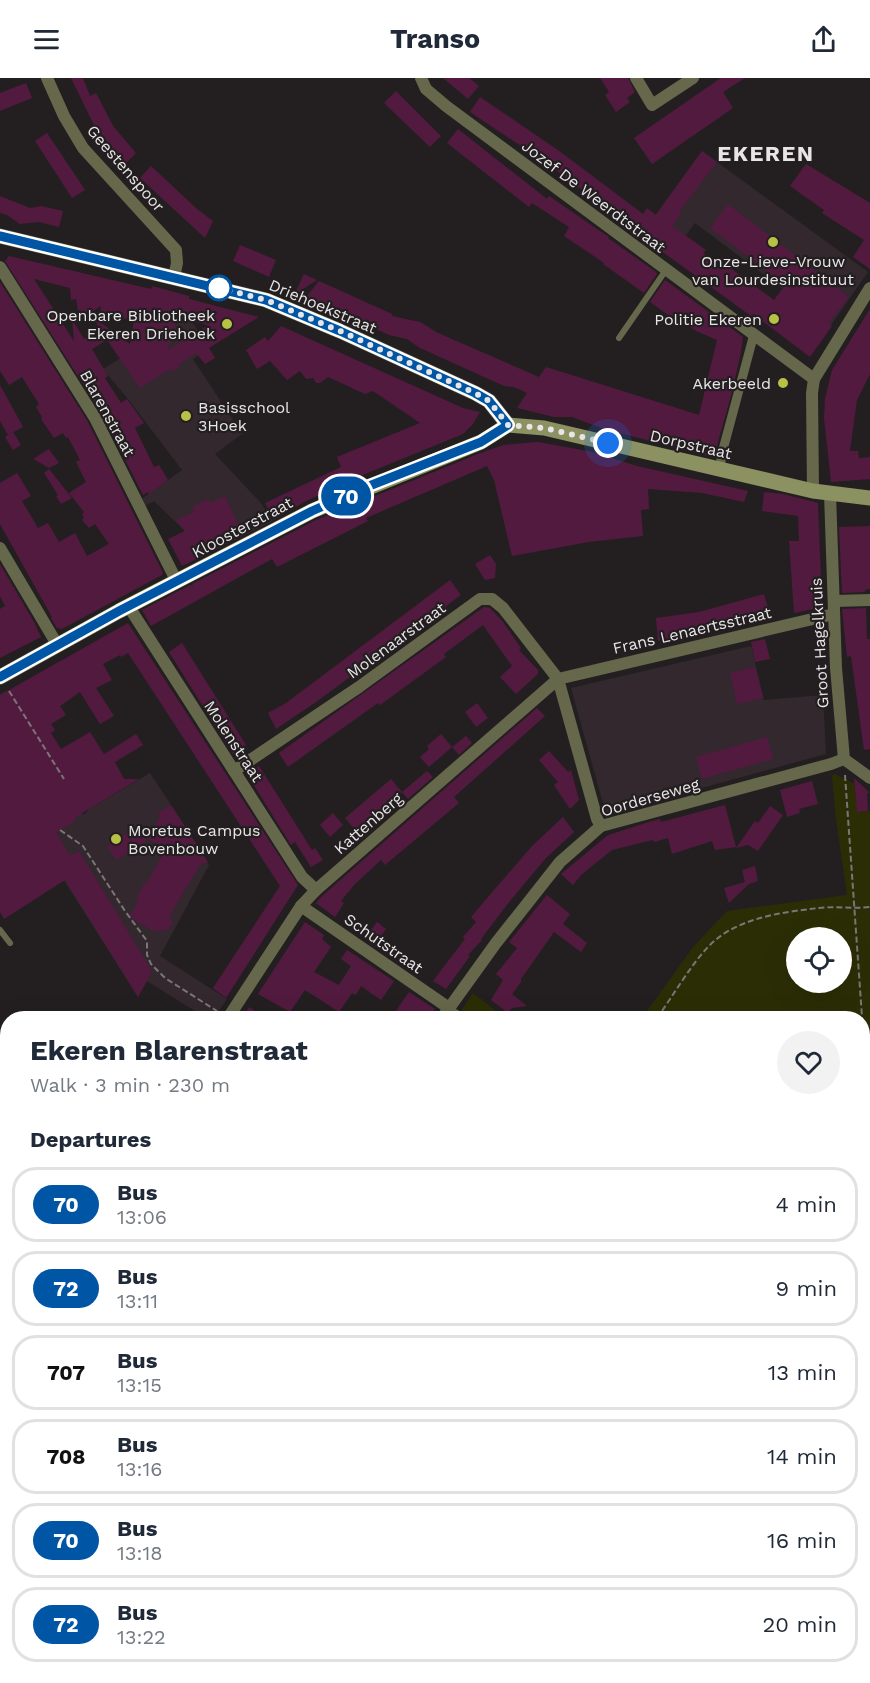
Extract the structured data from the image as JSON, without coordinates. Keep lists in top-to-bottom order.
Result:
{
  "streets": {
    "main road": ["Dorpstraat", "Kloosterstraat"],
    "street": [
      "Geestenspoor",
      "Jozef De Weerdtstraat",
      "Driehoekstraat",
      "Blarenstraat",
      "Frans Lenaertsstraat",
      "Molenaarstraat",
      "Groot Hagelkruis",
      "Molenstraat",
      "Oorderseweg",
      "Kattenberg",
      "Schutstraat"
    ]
  },
  "crossings": [
    ["Geestenspoor", "Driehoekstraat"],
    ["Driehoekstraat", "Dorpstraat"],
    ["Driehoekstraat", "Kloosterstraat"],
    ["Blarenstraat", "Kloosterstraat"],
    ["Dorpstraat", "Kloosterstraat"],
    ["Dorpstraat", "Groot Hagelkruis"],
    ["Kloosterstraat", "Molenstraat"],
    ["Frans Lenaertsstraat", "Molenaarstraat"],
    ["Frans Lenaertsstraat", "Groot Hagelkruis"],
    ["Frans Lenaertsstraat", "Kattenberg"],
    ["Molenaarstraat", "Molenstraat"],
    ["Molenaarstraat", "Kattenberg"],
    ["Groot Hagelkruis", "Oorderseweg"],
    ["Molenstraat", "Kattenberg"],
    ["Kattenberg", "Schutstraat"]
  ],
  "districts": ["EKEREN"],
  "places": [
    "Onze-Lieve-Vrouw van Lourdesinstituut",
    "Politie Ekeren",
    "Openbare Bibliotheek Ekeren Driehoek",
    "Akerbeeld",
    "Basisschool 3Hoek",
    "Moretus Campus Bovenbouw"
  ],
  "lines": ["bus line 70"],
  "page": {
    "header": "Transo",
    "on_map": "70",
    "heading": [
      ["Ekeren Blarenstraat", "Walk · 3 min · 230 m"],
      "Departures"
    ],
    "list": [
      {
        "mark": "70",
        "name": "Bus",
        "note": "13:06",
        "value": "4 min"
      },
      {
        "mark": "72",
        "name": "Bus",
        "note": "13:11",
        "value": "9 min"
      },
      {
        "mark": "707",
        "name": "Bus",
        "note": "13:15",
        "value": "13 min"
      },
      {
        "mark": "708",
        "name": "Bus",
        "note": "13:16",
        "value": "14 min"
      },
      {
        "mark": "70",
        "name": "Bus",
        "note": "13:18",
        "value": "16 min"
      },
      {
        "mark": "72",
        "name": "Bus",
        "note": "13:22",
        "value": "20 min"
      }
    ]
  }
}
